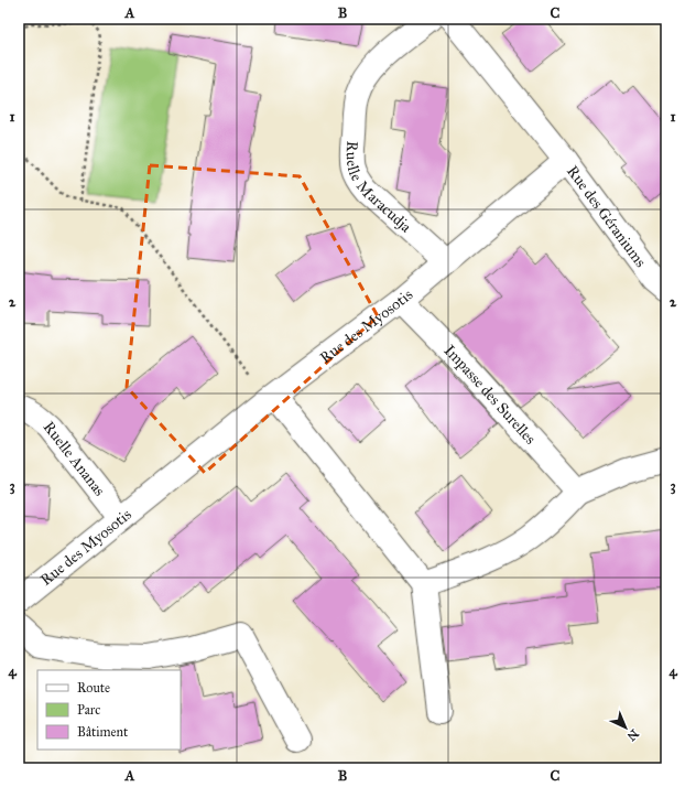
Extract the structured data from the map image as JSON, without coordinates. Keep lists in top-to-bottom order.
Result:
{
  "streets": {
    "street": [
      "Ruelle Maracudja",
      "Rue des Géraniums",
      "Rue des Myosotis",
      "Impasse des Surelles",
      "Ruelle Ananas"
    ]
  },
  "crossings": [
    ["Ruelle Maracudja", "Rue des Myosotis"],
    ["Rue des Géraniums", "Rue des Myosotis"],
    ["Rue des Myosotis", "Impasse des Surelles"],
    ["Rue des Myosotis", "Ruelle Ananas"]
  ],
  "legend": ["Route", "Parc", "Bâtiment"],
  "north": "bottom right",
  "grid": {
    "columns": ["A", "B", "C"],
    "rows": [
      "1",
      "2",
      "3",
      "4"
    ]
  }
}
